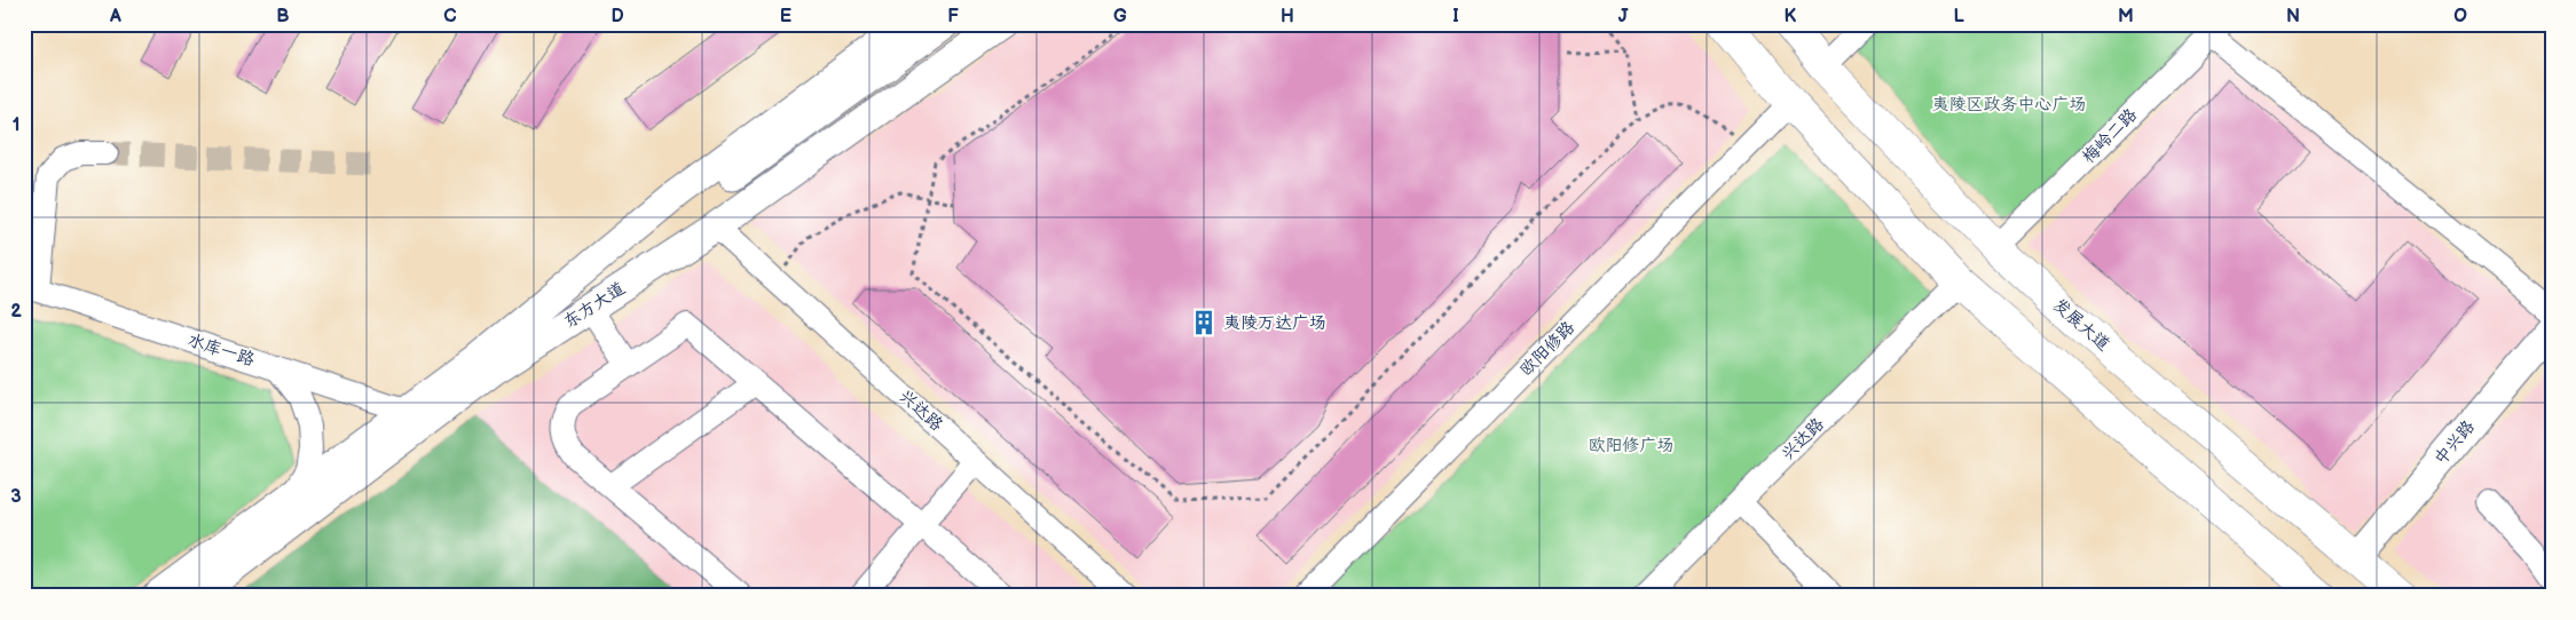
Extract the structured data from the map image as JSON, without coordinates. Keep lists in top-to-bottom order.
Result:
{
  "streets": {
    "highway": ["发展大道"],
    "main road": ["东方大道", "中兴路"],
    "street": [
      "梅岭二路",
      "欧阳修路",
      "水库一路",
      "兴达路"
    ]
  },
  "crossings": [
    ["梅岭二路", "发展大道"],
    ["东方大道", "水库一路"],
    ["东方大道", "兴达路"],
    ["发展大道", "中兴路"]
  ],
  "parks": ["夷陵区政务中心广场", "欧阳修广场"],
  "places": {
    "building": ["夷陵万达广场"]
  },
  "grid": {
    "columns": [
      "A",
      "B",
      "C",
      "D",
      "E",
      "F",
      "G",
      "H",
      "I",
      "J",
      "K",
      "L",
      "M",
      "N",
      "O"
    ],
    "rows": ["1", "2", "3"]
  }
}
